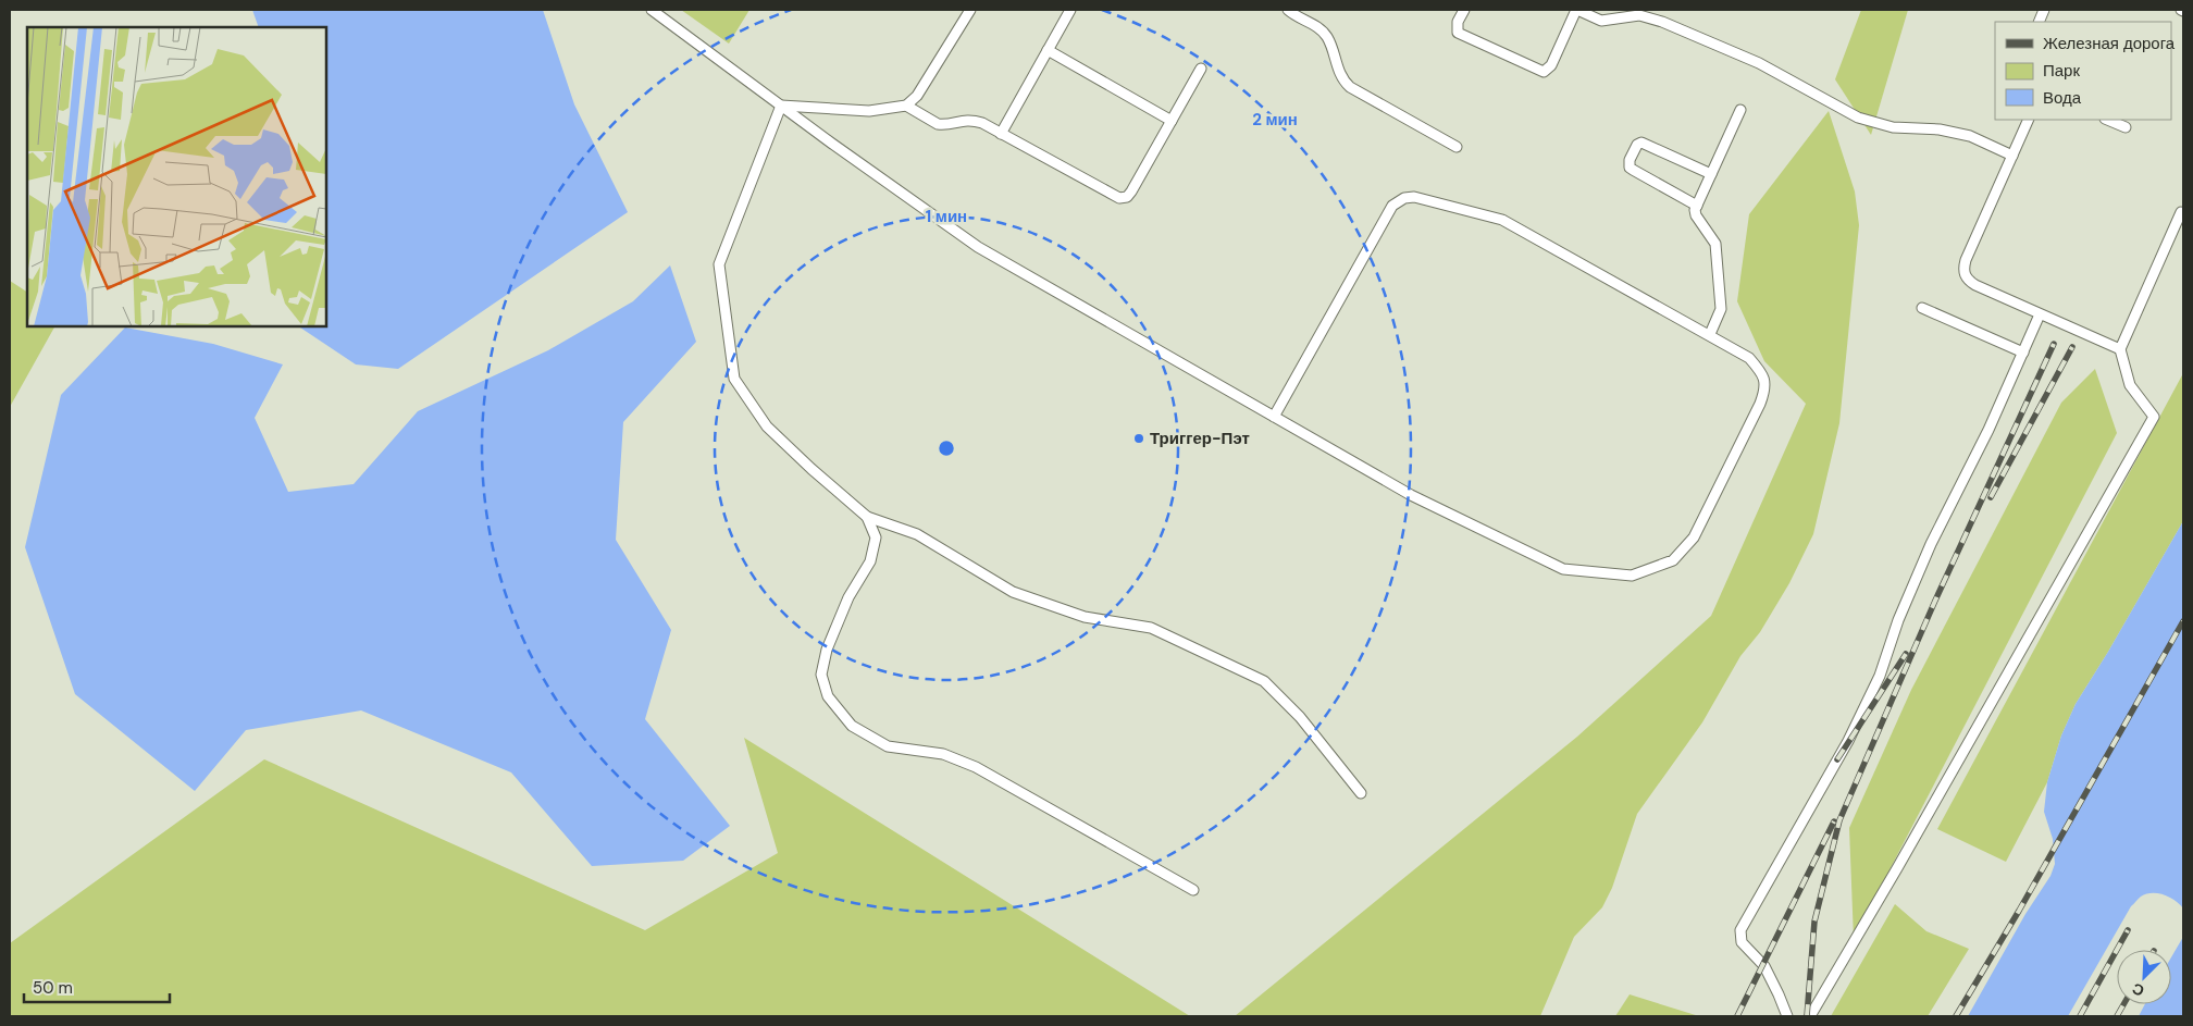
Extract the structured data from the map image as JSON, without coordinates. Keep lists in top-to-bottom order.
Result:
{
  "places": ["Триггер-Пэт"],
  "legend": ["Железная дорога", "Парк", "Вода"],
  "scale_bar": "50 m",
  "north": "bottom left",
  "rings": ["2 мин", "1 мин"]
}
